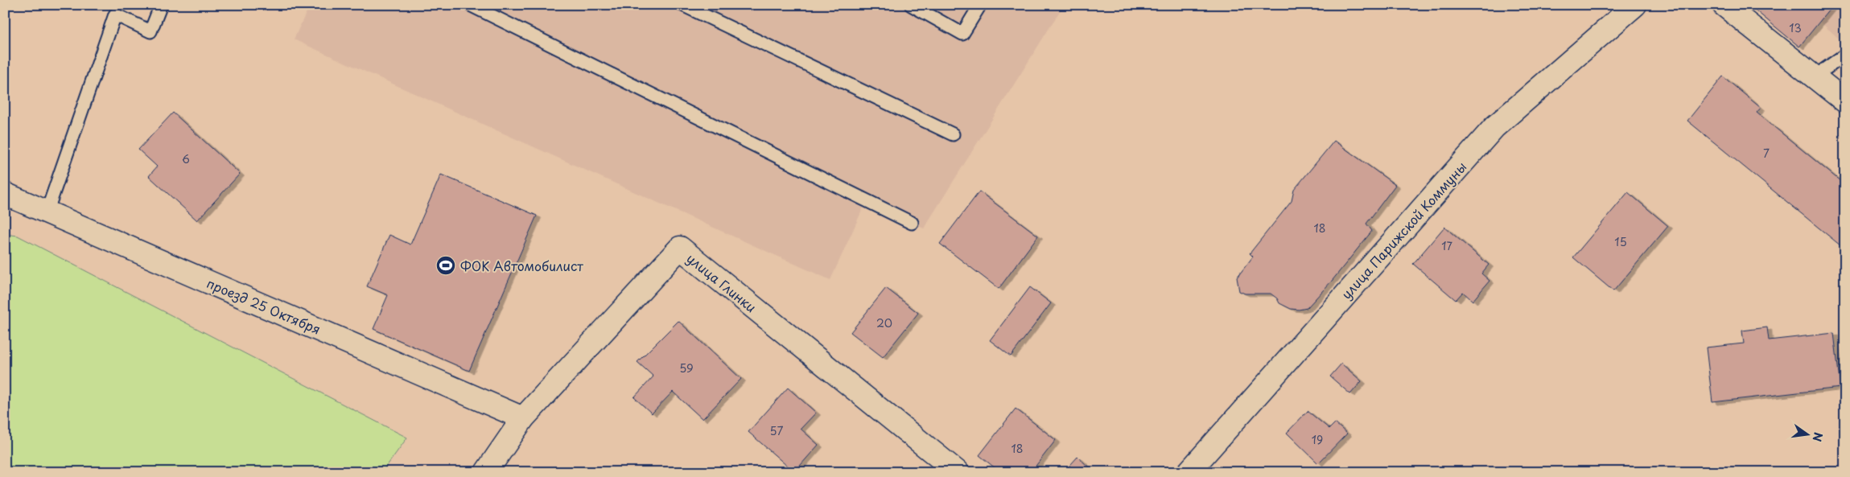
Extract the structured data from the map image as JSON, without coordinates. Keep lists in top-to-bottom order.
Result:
{
  "streets": {
    "street": ["улица Парижской Коммуны", "улица Глинки", "проезд 25 Октября"]
  },
  "crossings": [
    ["улица Глинки", "проезд 25 Октября"]
  ],
  "places": {
    "sports": ["ФОК Автомобилист"]
  },
  "house_numbers": [
    "13",
    "7",
    "6",
    "18",
    "15",
    "17",
    "20",
    "59",
    "57",
    "19",
    "18"
  ],
  "north": "right"
}
